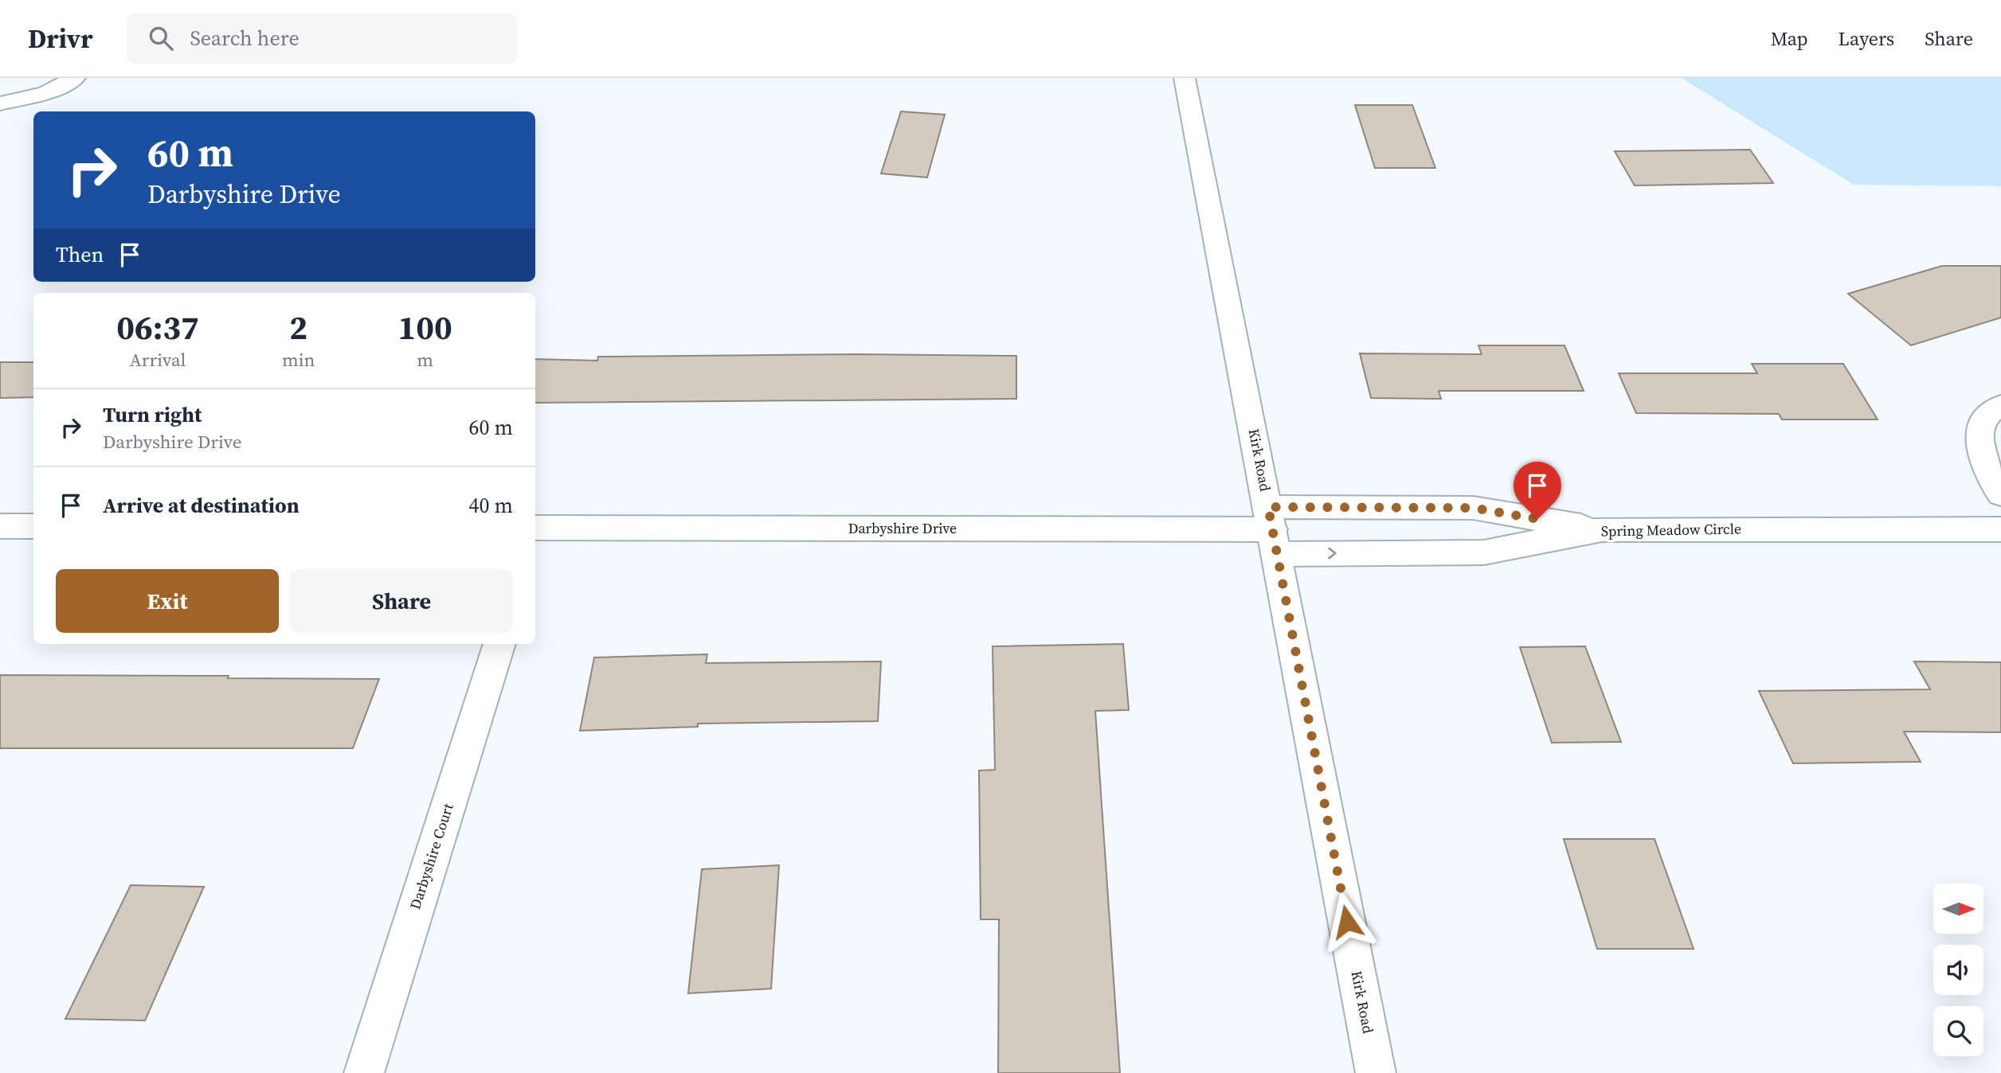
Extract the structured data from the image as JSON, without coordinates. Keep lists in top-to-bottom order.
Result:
{
  "streets": {
    "street": [
      "Kirk Road",
      "Darbyshire Drive",
      "Spring Meadow Circle",
      "Darbyshire Court"
    ]
  },
  "crossings": [
    ["Kirk Road", "Darbyshire Drive"],
    ["Kirk Road", "Spring Meadow Circle"],
    ["Darbyshire Drive", "Spring Meadow Circle"]
  ],
  "one_way": ["Spring Meadow Circle"],
  "north": "right",
  "page": {
    "header": "Drivr",
    "search": "Search here",
    "nav": ["Map", "Layers", "Share"],
    "turn": ["60 m", "Darbyshire Drive"],
    "then": "Then",
    "eta": [
      "06:37",
      "Arrival",
      "2",
      "min",
      "100",
      "m"
    ],
    "list": [
      {
        "name": "Turn right",
        "note": "Darbyshire Drive",
        "value": "60 m"
      },
      {
        "name": "Arrive at destination",
        "value": "40 m"
      }
    ],
    "buttons": ["Exit", "Share"]
  }
}
